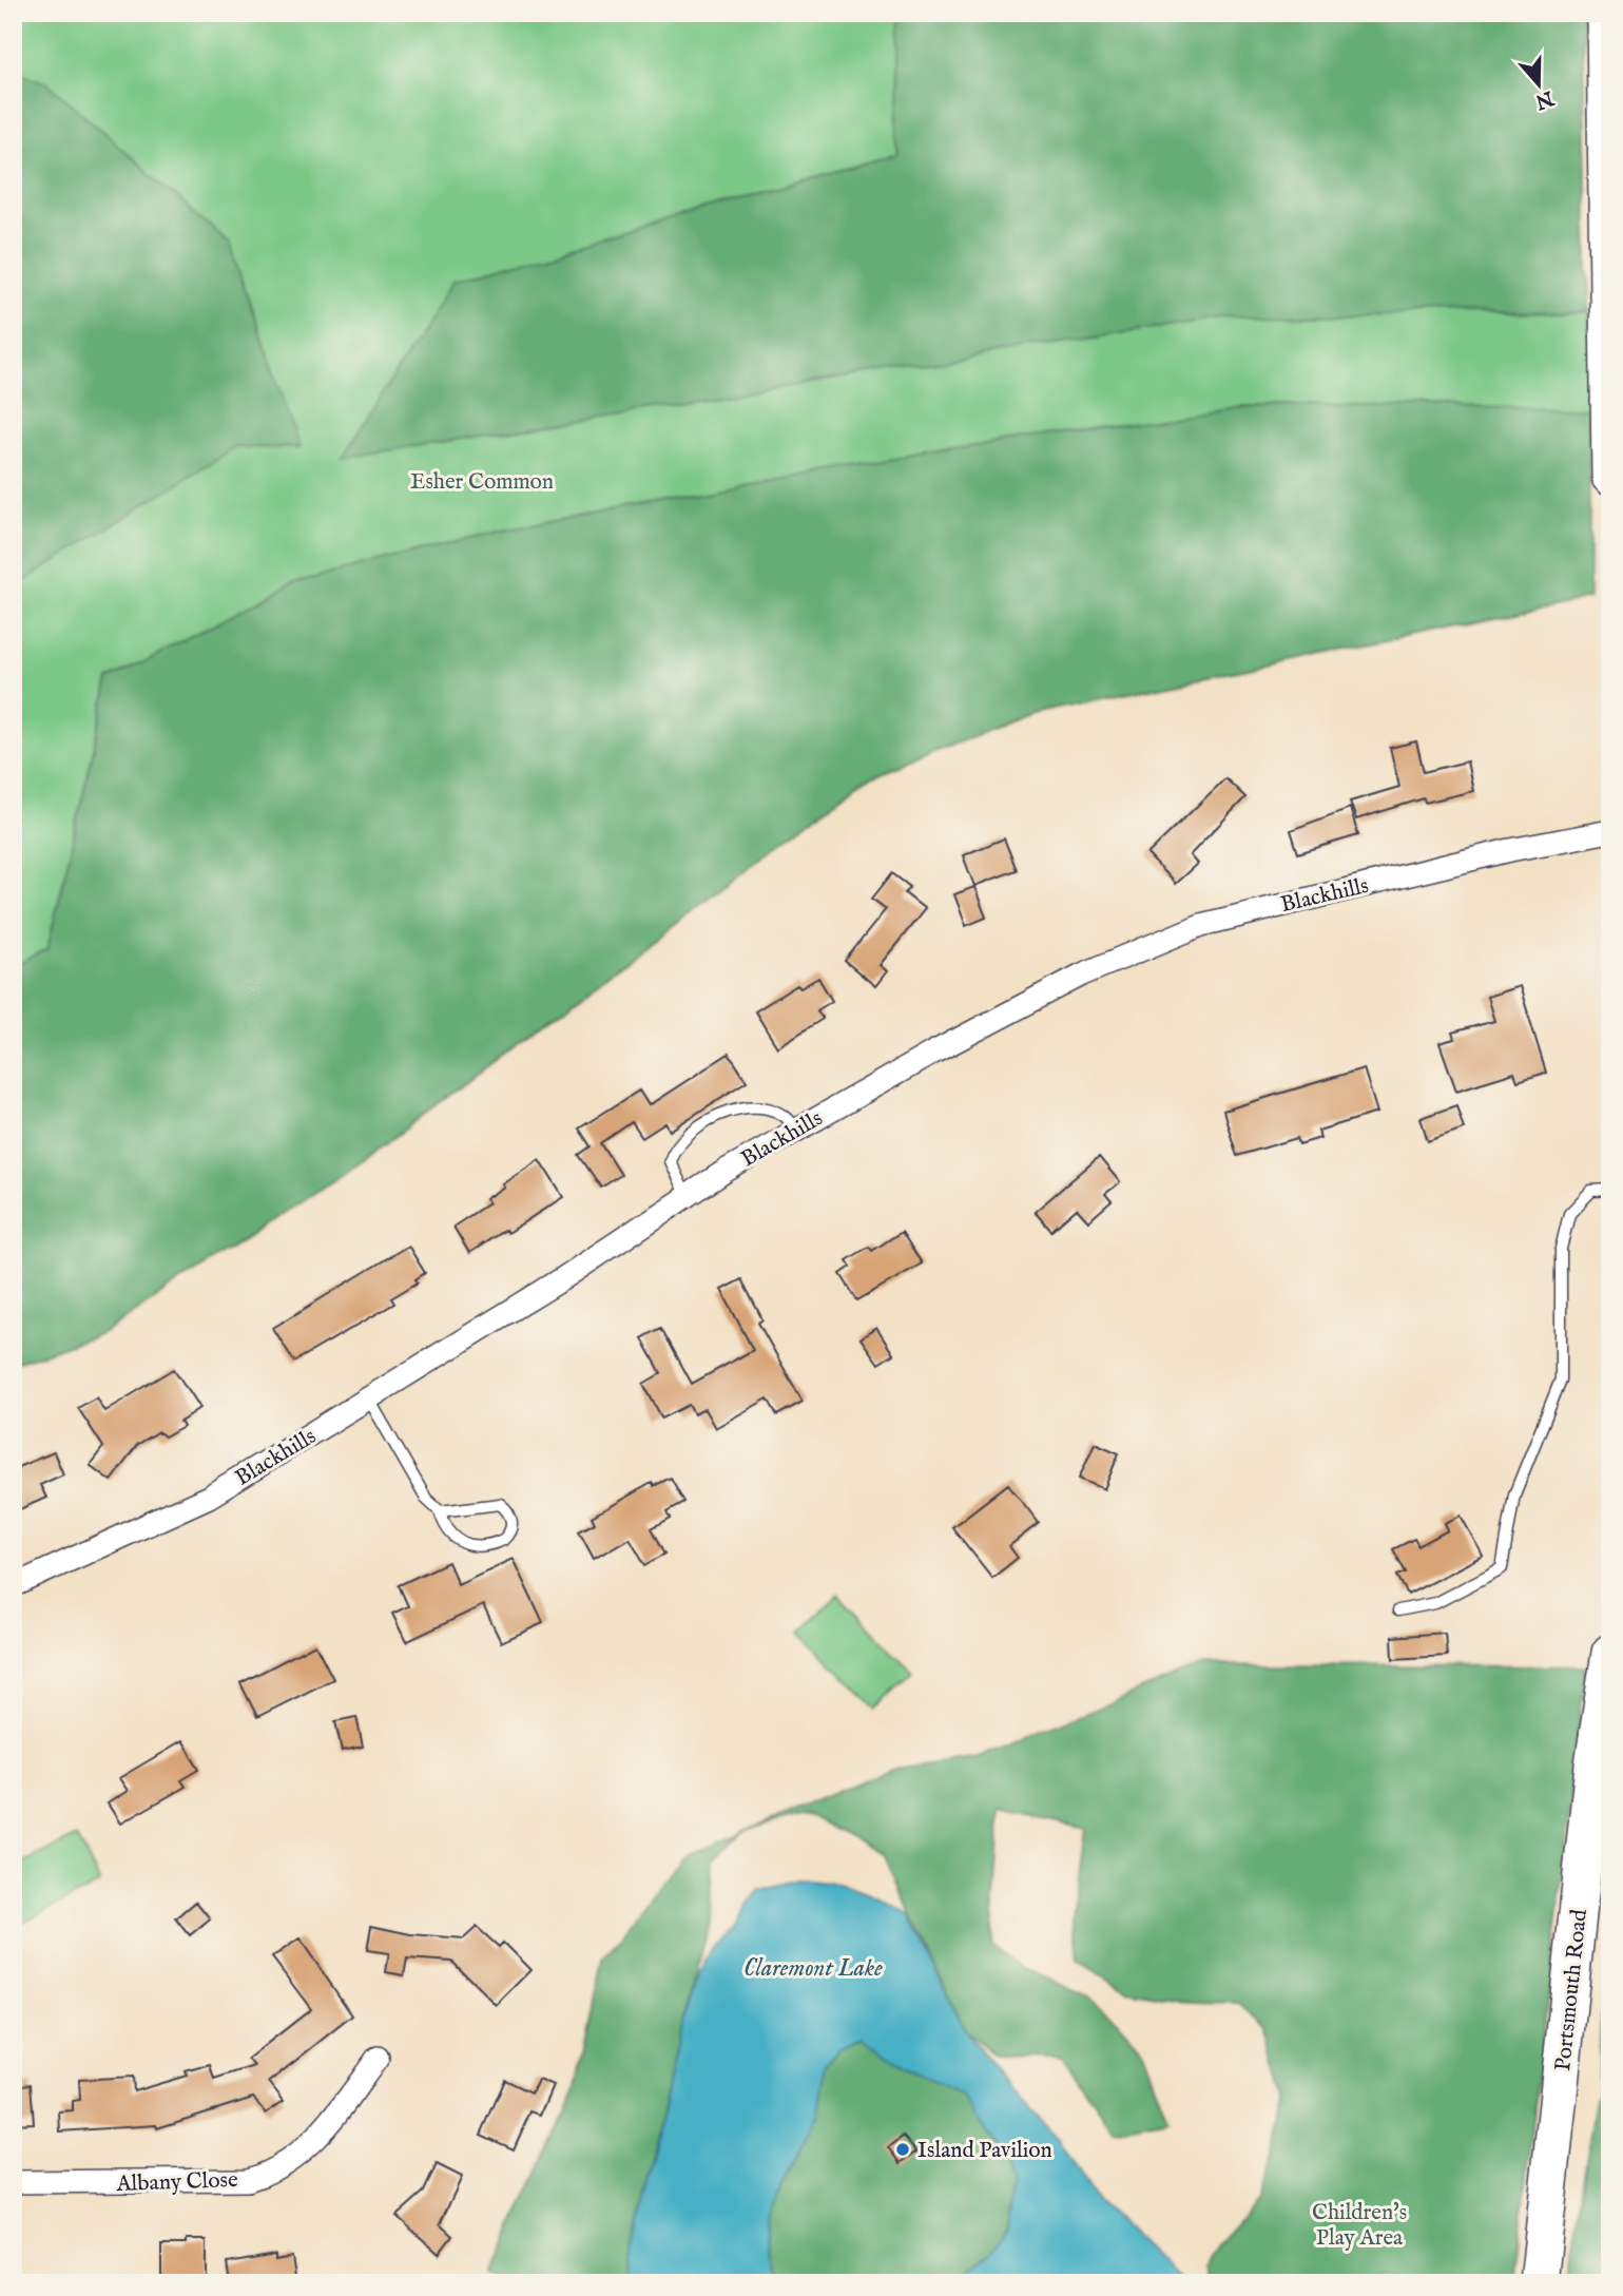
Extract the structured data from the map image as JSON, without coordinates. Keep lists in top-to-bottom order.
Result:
{
  "streets": {
    "main road": ["Portsmouth Road"],
    "street": ["Blackhills", "Albany Close"]
  },
  "water": ["Claremont Lake"],
  "parks": ["Esher Common", "Children's Play Area"],
  "places": ["Island Pavilion"],
  "north": "bottom"
}
